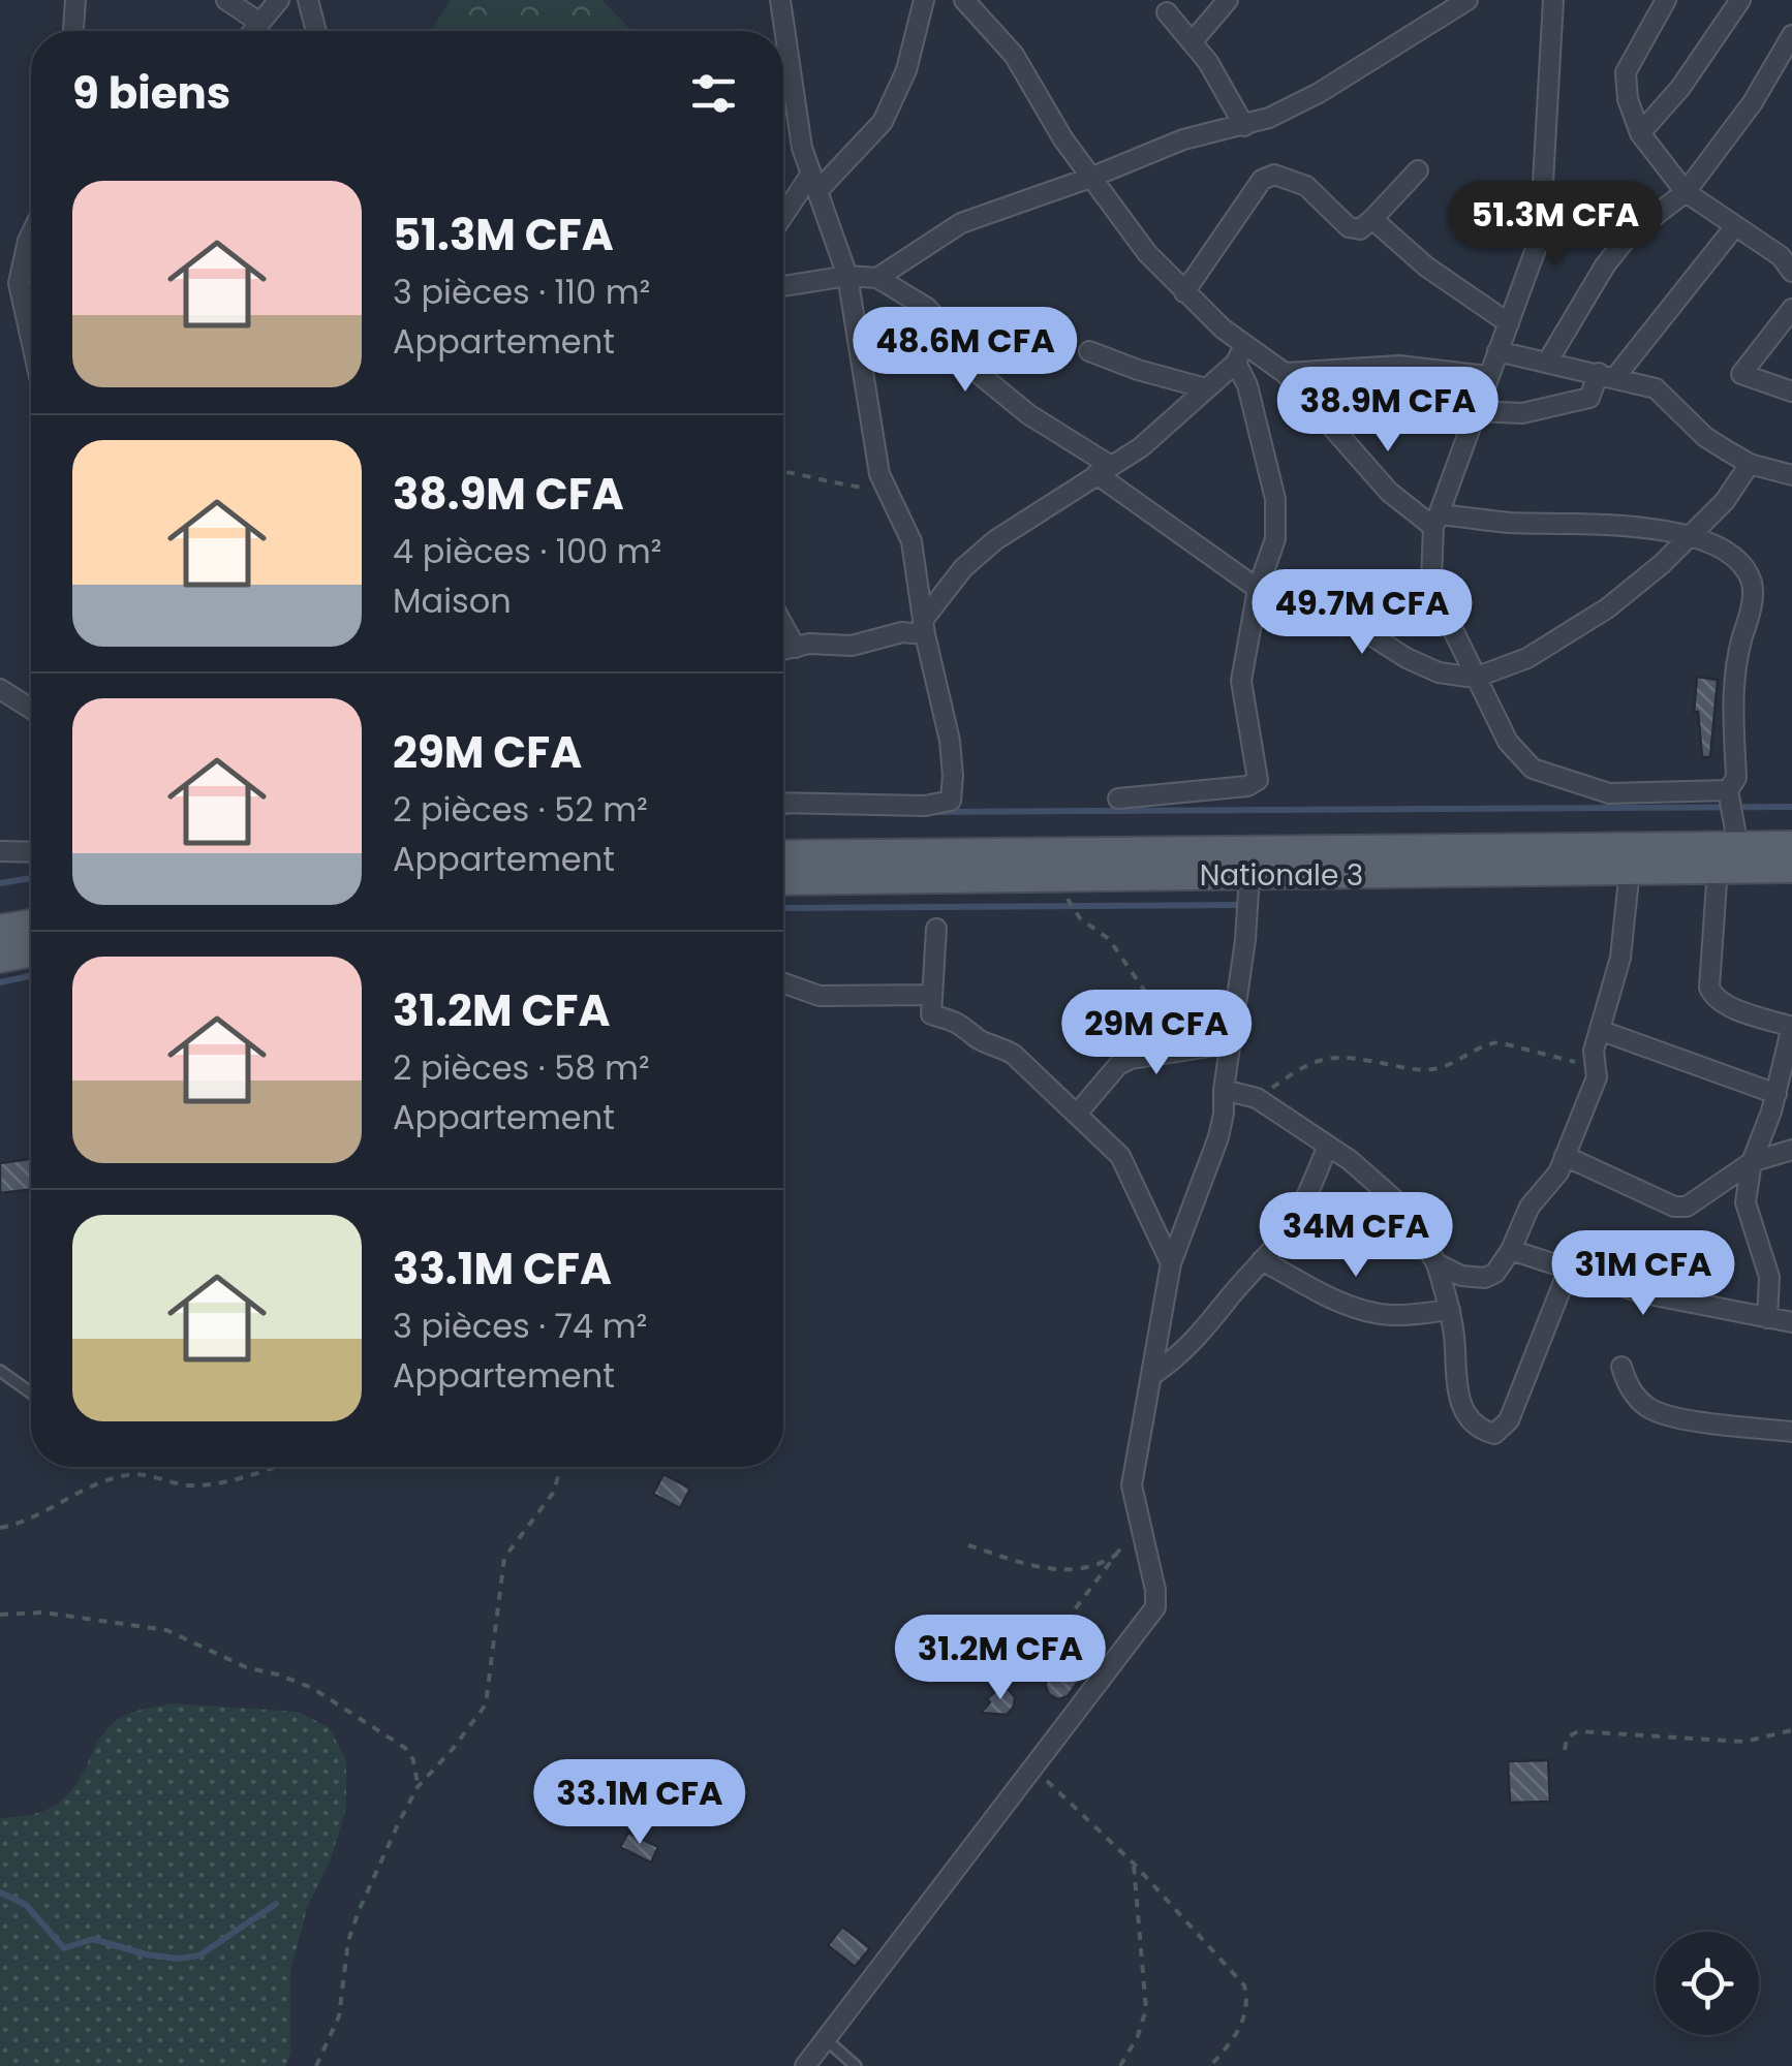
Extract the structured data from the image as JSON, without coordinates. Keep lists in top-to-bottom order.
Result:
{
  "streets": {
    "main road": ["Nationale 3"]
  },
  "page": {
    "heading": "9 biens",
    "list": [
      {
        "name": "51.3M CFA",
        "note": "3 pièces · 110 m² · Appartement"
      },
      {
        "name": "38.9M CFA",
        "note": "4 pièces · 100 m² · Maison"
      },
      {
        "name": "29M CFA",
        "note": "2 pièces · 52 m² · Appartement"
      },
      {
        "name": "31.2M CFA",
        "note": "2 pièces · 58 m² · Appartement"
      },
      {
        "name": "33.1M CFA",
        "note": "3 pièces · 74 m² · Appartement"
      }
    ],
    "price": [
      "51.3M CFA",
      "48.6M CFA",
      "38.9M CFA",
      "49.7M CFA",
      "29M CFA",
      "34M CFA",
      "31M CFA",
      "31.2M CFA",
      "33.1M CFA"
    ]
  }
}
